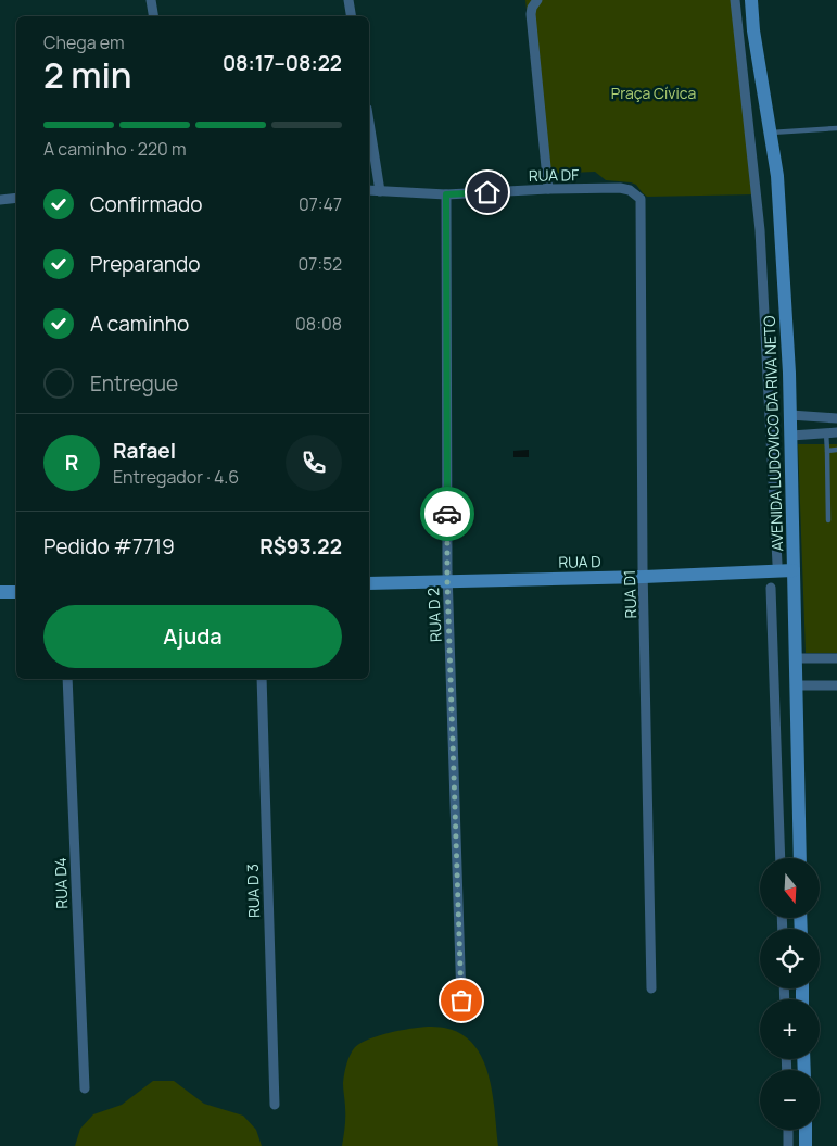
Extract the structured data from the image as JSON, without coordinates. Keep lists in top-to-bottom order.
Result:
{
  "streets": {
    "street": [
      "RUA DF",
      "AVENIDA LUDOVICO DA RIVA NETO",
      "RUA D",
      "RUA D1",
      "RUA D 2",
      "RUA D4",
      "RUA D 3"
    ]
  },
  "crossings": [
    ["RUA DF", "RUA D1"],
    ["RUA DF", "RUA D 2"],
    ["AVENIDA LUDOVICO DA RIVA NETO", "RUA D"],
    ["RUA D", "RUA D1"],
    ["RUA D", "RUA D 2"]
  ],
  "parks": ["Praça Cívica"],
  "north": "bottom",
  "page": {
    "heading": ["2 min", "Chega em", "08:17–08:22"],
    "panel": [
      "Rafael",
      "Entregador · 4.6",
      "Pedido #7719",
      "R$93.22"
    ],
    "bar": "A caminho · 220 m",
    "list": [
      ["Confirmado", "07:47"],
      ["Preparando", "07:52"],
      ["A caminho", "08:08"],
      "Entregue"
    ],
    "round": "R",
    "buttons": "Ajuda",
    "map_buttons": ["+", "−"]
  }
}
